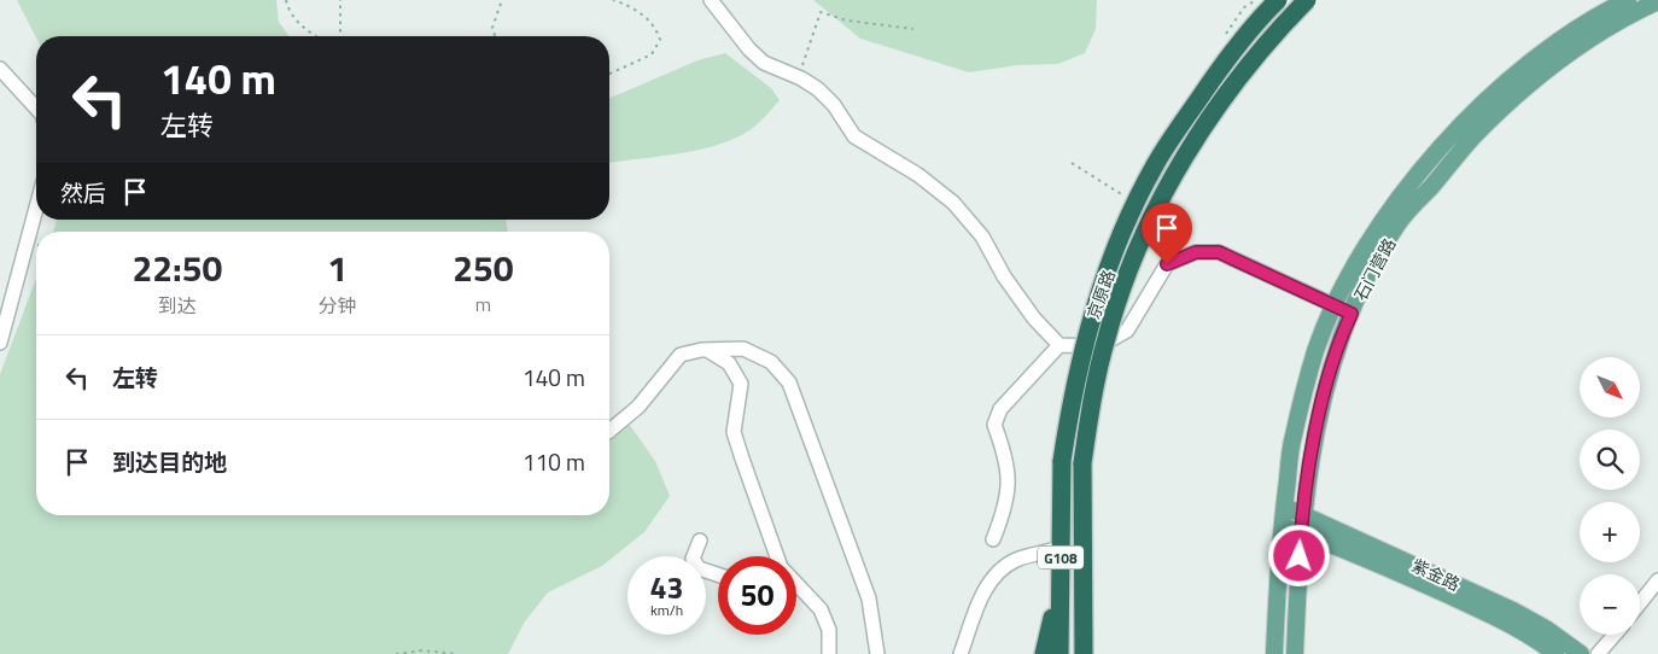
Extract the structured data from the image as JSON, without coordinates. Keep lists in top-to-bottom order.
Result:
{
  "streets": {
    "highway": ["京原路", "G108"],
    "main road": ["石门营路", "紫金路"]
  },
  "crossings": [
    ["石门营路", "紫金路"]
  ],
  "north": "bottom right",
  "page": {
    "turn": ["140 m", "左转"],
    "then": "然后",
    "eta": [
      "22:50",
      "到达",
      "1",
      "分钟",
      "250",
      "m"
    ],
    "list": [
      {
        "name": "左转",
        "value": "140 m"
      },
      {
        "name": "到达目的地",
        "value": "110 m"
      }
    ],
    "map_buttons": ["+", "−"],
    "speed": "43 km/h",
    "limit": "50"
  }
}
